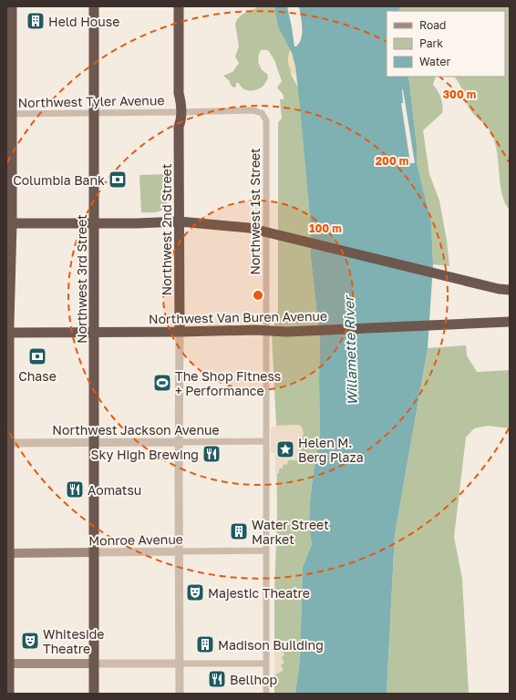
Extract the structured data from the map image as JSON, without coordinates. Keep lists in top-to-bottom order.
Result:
{
  "streets": {
    "highway": ["Northwest 2nd Street", "Northwest 3rd Street", "Northwest Van Buren Avenue"],
    "main road": ["Monroe Avenue"],
    "street": ["Northwest Tyler Avenue", "Northwest 1st Street", "Northwest Jackson Avenue"]
  },
  "crossings": [
    ["Northwest Tyler Avenue", "Northwest 1st Street"],
    ["Northwest Tyler Avenue", "Northwest 2nd Street"],
    ["Northwest Tyler Avenue", "Northwest 3rd Street"],
    ["Northwest 1st Street", "Northwest Van Buren Avenue"],
    ["Northwest 1st Street", "Northwest Jackson Avenue"],
    ["Northwest 1st Street", "Monroe Avenue"],
    ["Northwest 2nd Street", "Northwest Van Buren Avenue"],
    ["Northwest 2nd Street", "Northwest Jackson Avenue"],
    ["Northwest 2nd Street", "Monroe Avenue"],
    ["Northwest 3rd Street", "Northwest Van Buren Avenue"],
    ["Northwest 3rd Street", "Northwest Jackson Avenue"],
    ["Northwest 3rd Street", "Monroe Avenue"]
  ],
  "water": ["Willamette River"],
  "places": {
    "building": ["Held House", "Water Street Market", "Madison Building"],
    "bank": ["Columbia Bank", "Chase"],
    "sports": ["The Shop Fitness + Performance"],
    "place": ["Helen M. Berg Plaza"],
    "restaurant": ["Sky High Brewing", "Aomatsu", "Bellhop"],
    "theatre": ["Majestic Theatre", "Whiteside Theatre"]
  },
  "legend": ["Road", "Park", "Water"],
  "rings": ["300 m", "200 m", "100 m"]
}
